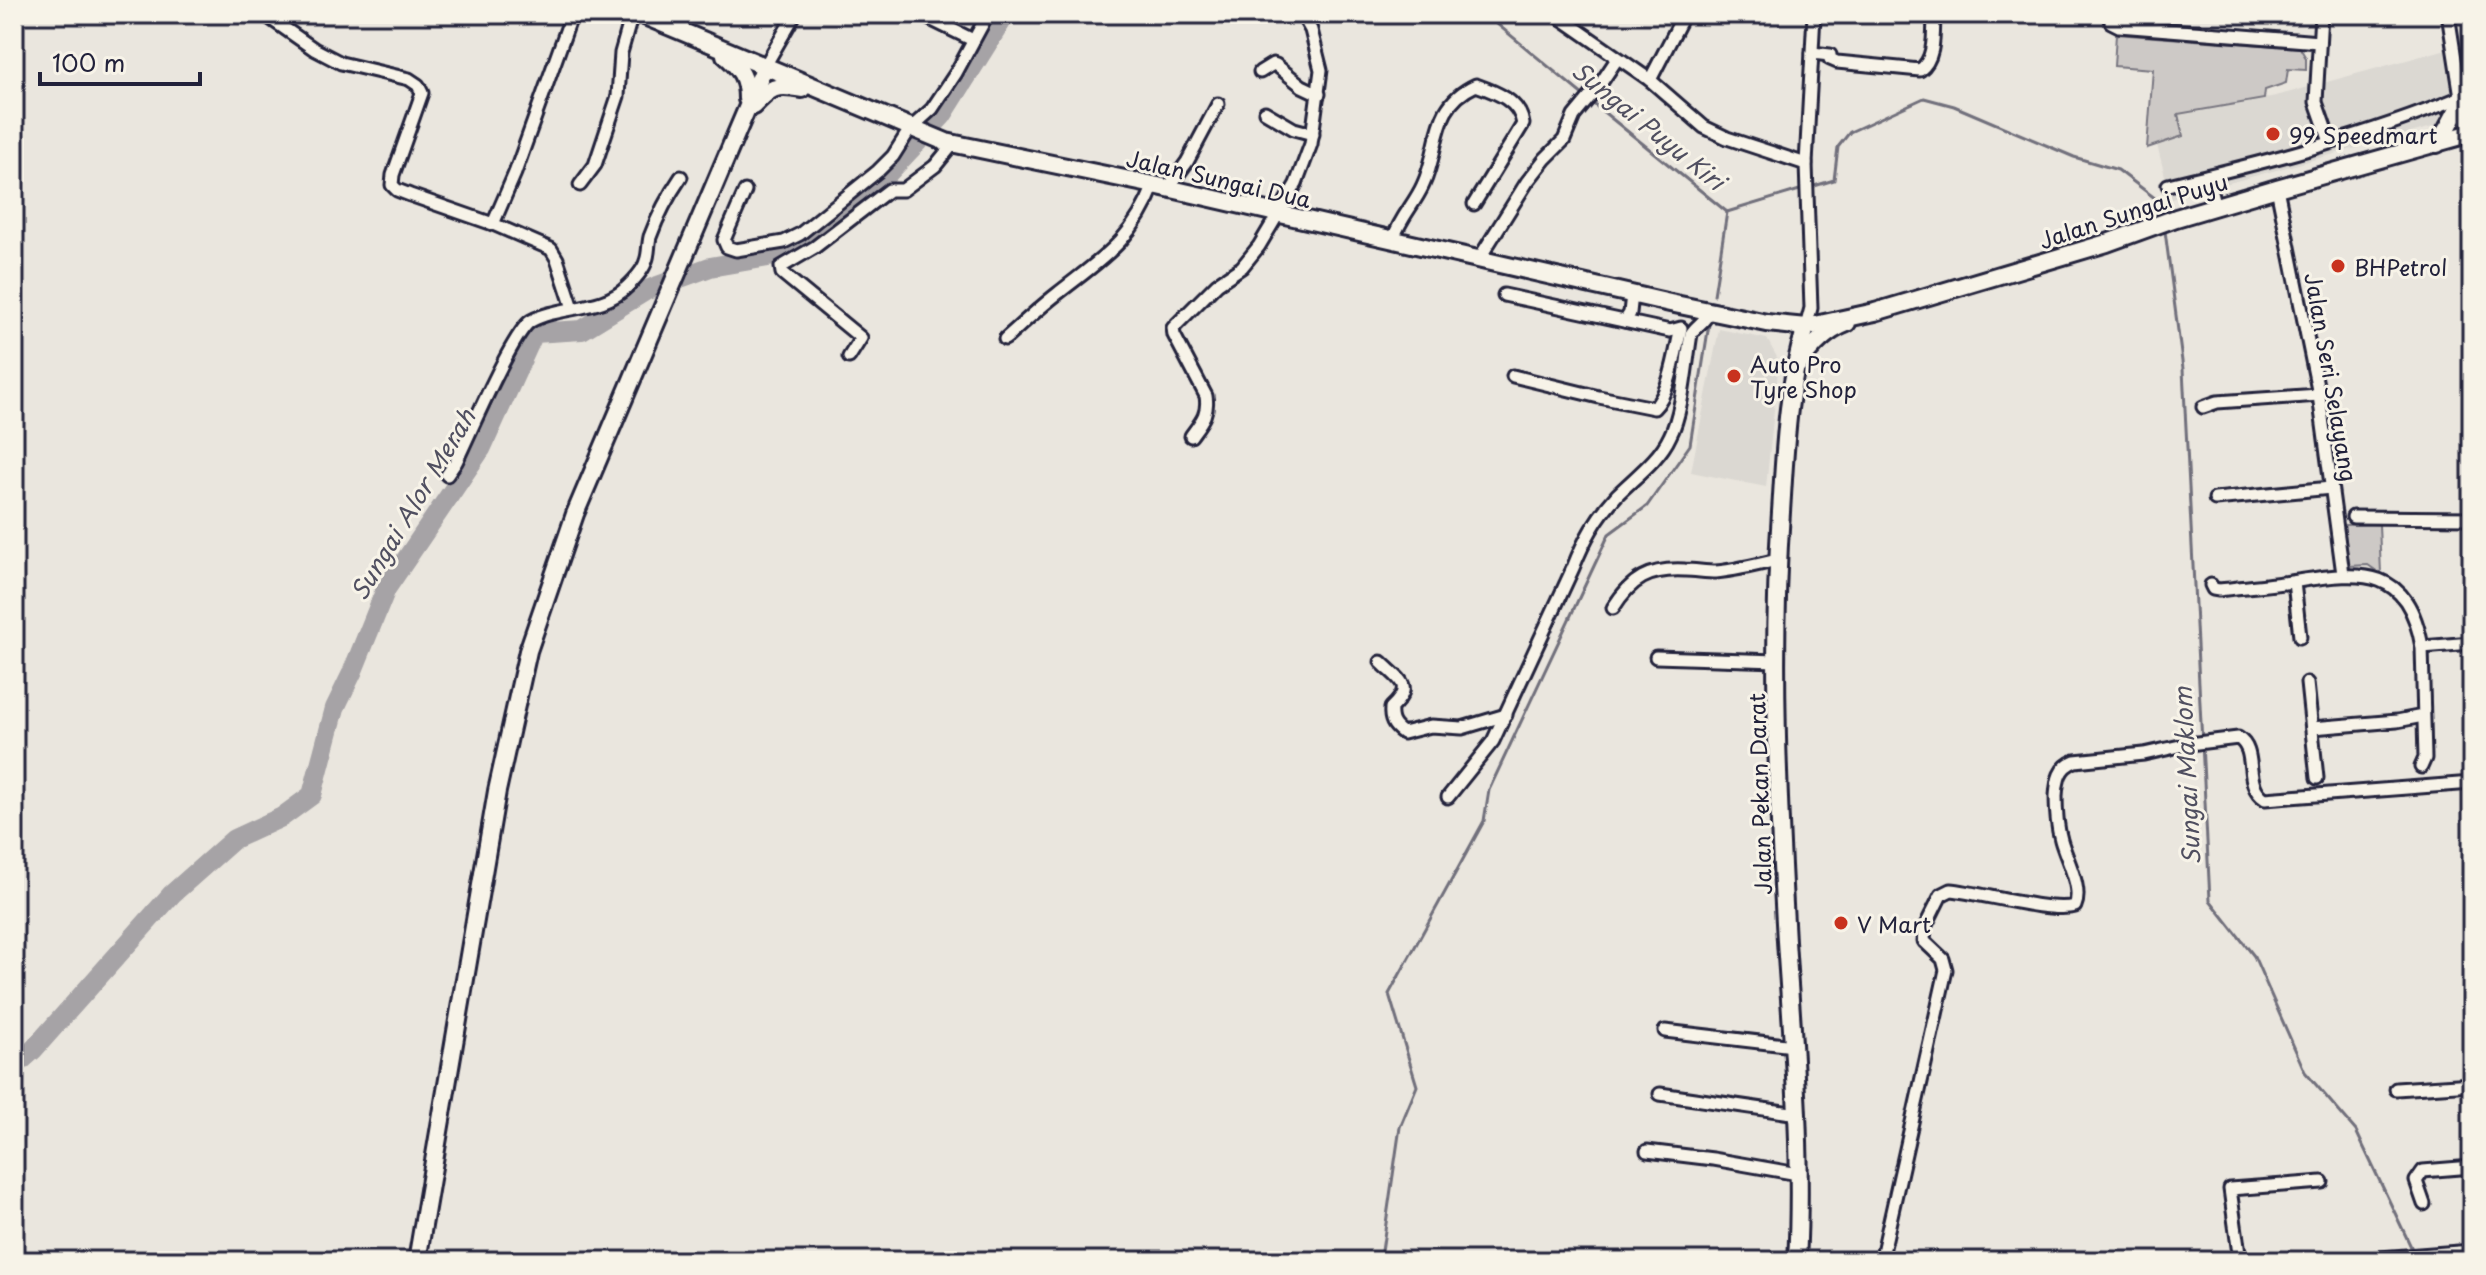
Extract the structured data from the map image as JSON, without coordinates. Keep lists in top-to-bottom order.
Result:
{
  "streets": {
    "main road": ["Jalan Sungai Dua", "Jalan Sungai Puyu", "Jalan Pekan Darat"],
    "street": ["Jalan Seri Selayang"]
  },
  "crossings": [
    ["Jalan Sungai Dua", "Jalan Sungai Puyu"],
    ["Jalan Sungai Dua", "Jalan Pekan Darat"],
    ["Jalan Sungai Puyu", "Jalan Seri Selayang"],
    ["Jalan Sungai Puyu", "Jalan Pekan Darat"]
  ],
  "water": ["Sungai Puyu Kiri", "Sungai Alor Merah", "Sungai Maklom"],
  "places": [
    "99 Speedmart",
    "BHPetrol",
    "Auto Pro Tyre Shop",
    "V Mart"
  ],
  "scale_bar": "100 m"
}
